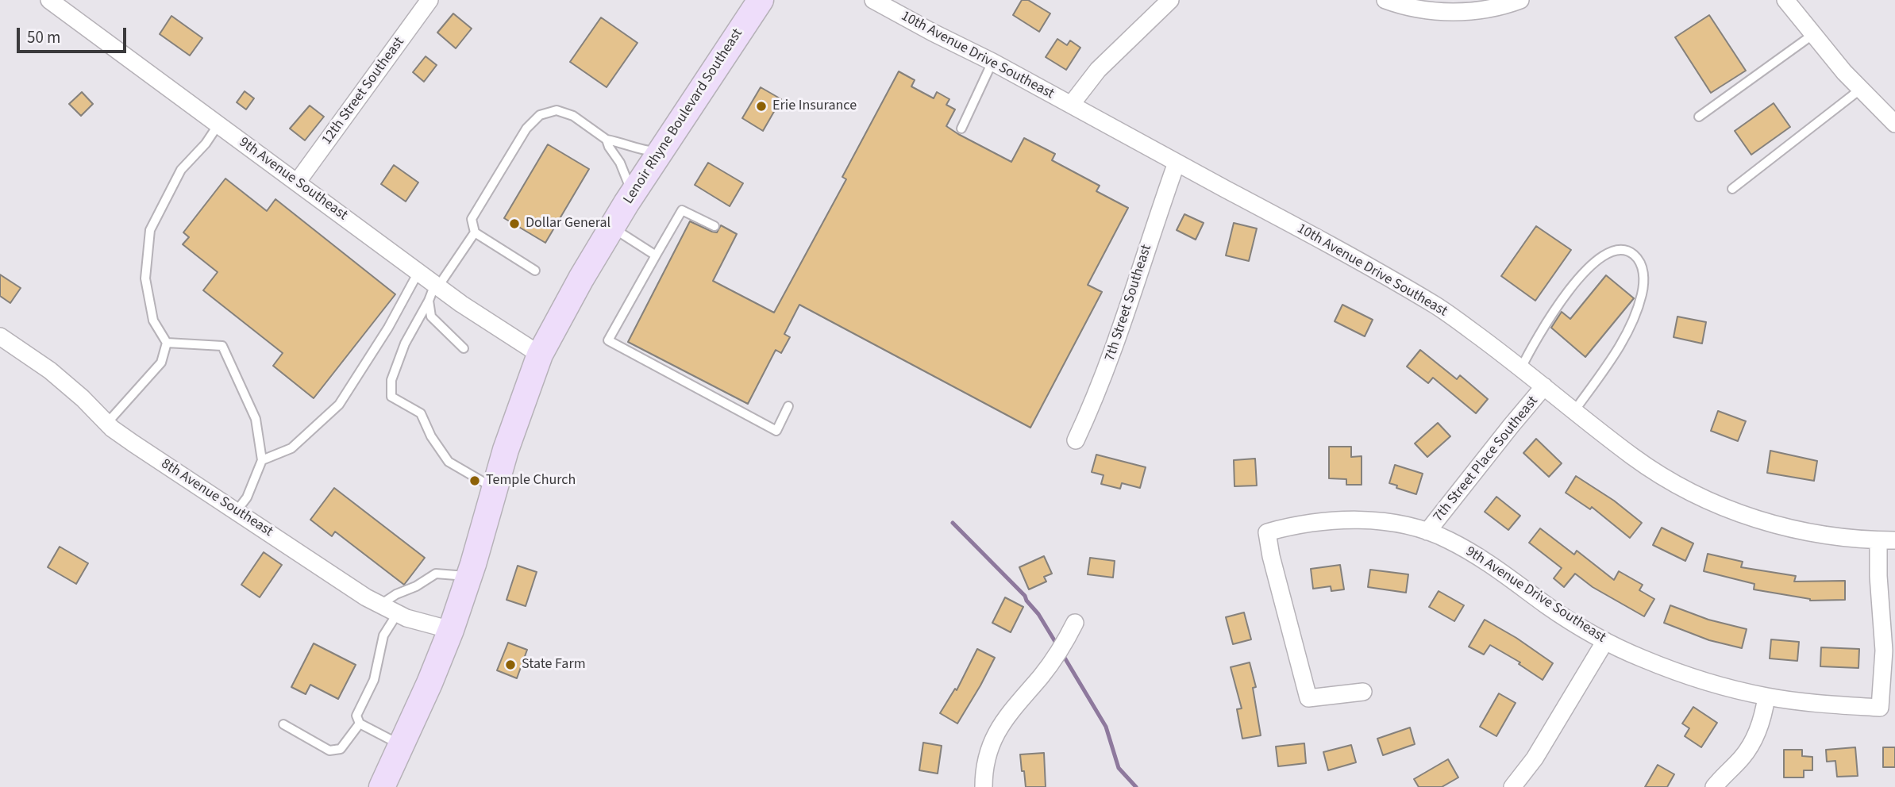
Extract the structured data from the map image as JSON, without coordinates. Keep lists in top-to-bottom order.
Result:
{
  "streets": {
    "main road": ["Lenoir Rhyne Boulevard Southeast"],
    "street": [
      "10th Avenue Drive Southeast",
      "12th Street Southeast",
      "9th Avenue Southeast",
      "7th Street Southeast",
      "7th Street Place Southeast",
      "8th Avenue Southeast",
      "9th Avenue Drive Southeast"
    ]
  },
  "crossings": [
    ["10th Avenue Drive Southeast", "7th Street Southeast"],
    ["10th Avenue Drive Southeast", "7th Street Place Southeast"],
    ["10th Avenue Drive Southeast", "9th Avenue Drive Southeast"],
    ["12th Street Southeast", "9th Avenue Southeast"],
    ["Lenoir Rhyne Boulevard Southeast", "9th Avenue Southeast"],
    ["Lenoir Rhyne Boulevard Southeast", "8th Avenue Southeast"],
    ["7th Street Place Southeast", "9th Avenue Drive Southeast"]
  ],
  "places": [
    "Erie Insurance",
    "Dollar General",
    "Temple Church",
    "State Farm"
  ],
  "scale_bar": "50 m"
}
